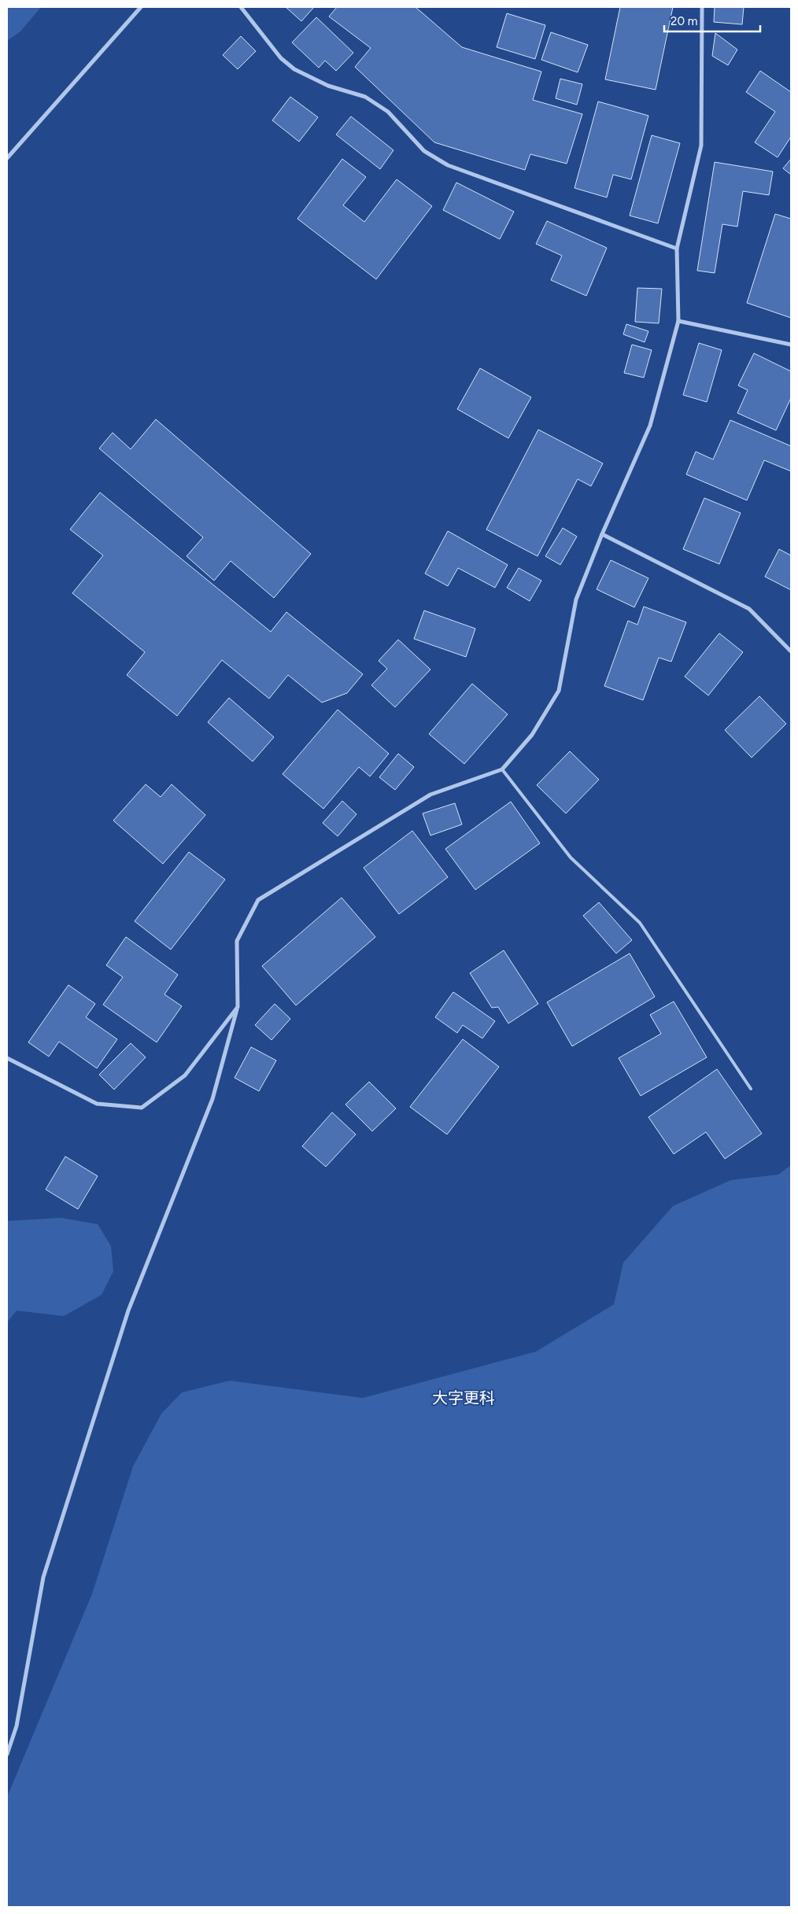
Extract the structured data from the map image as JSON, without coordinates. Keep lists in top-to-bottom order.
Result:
{
  "districts": ["大字更科"],
  "scale_bar": "20 m"
}
